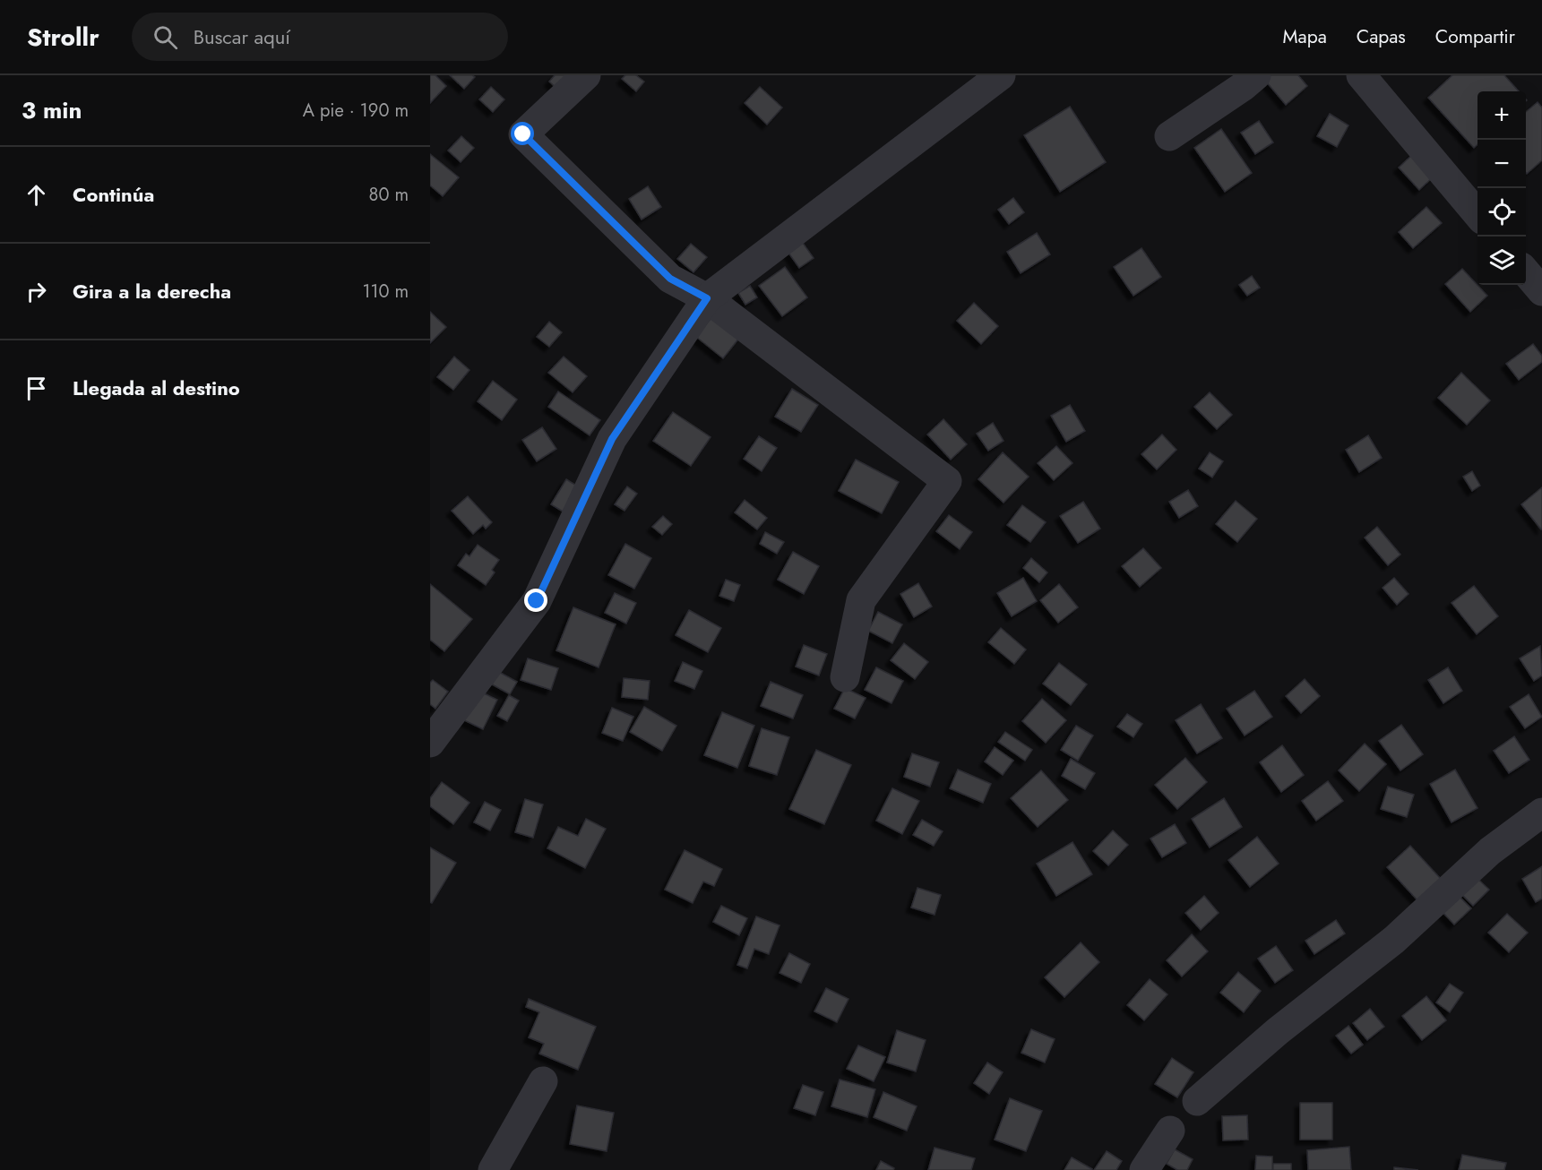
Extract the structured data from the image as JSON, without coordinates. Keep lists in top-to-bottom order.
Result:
{
  "page": {
    "header": "Strollr",
    "search": "Buscar aquí",
    "nav": ["Mapa", "Capas", "Compartir"],
    "heading": ["3 min", "A pie · 190 m"],
    "map_buttons": ["+", "−"],
    "list": [
      ["Continúa", "80 m"],
      ["Gira a la derecha", "110 m"],
      "Llegada al destino"
    ]
  }
}
